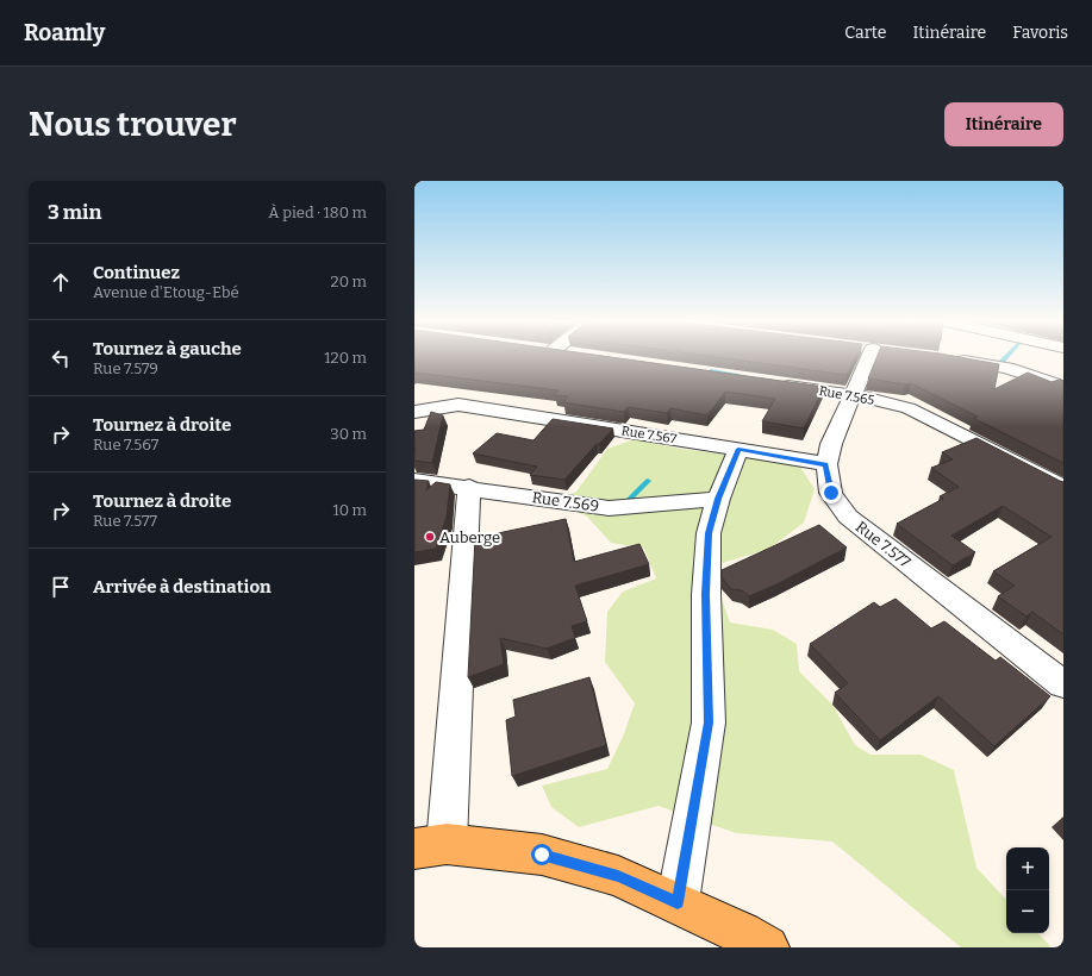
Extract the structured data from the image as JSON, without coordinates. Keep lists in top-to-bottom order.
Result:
{
  "streets": {
    "street": [
      "Rue 7.565",
      "Rue 7.567",
      "Rue 7.569",
      "Rue 7.577"
    ]
  },
  "crossings": [
    ["Rue 7.565", "Rue 7.577"],
    ["Rue 7.567", "Rue 7.577"]
  ],
  "places": ["Auberge"],
  "page": {
    "header": "Roamly",
    "nav": ["Carte", "Itinéraire", "Favoris"],
    "buttons": "Itinéraire",
    "title": "Nous trouver",
    "heading": ["3 min", "À pied · 180 m"],
    "list": [
      ["Continuez", "Avenue d'Etoug-Ebé", "20 m"],
      ["Tournez à gauche", "Rue 7.579", "120 m"],
      ["Tournez à droite", "Rue 7.567", "30 m"],
      ["Tournez à droite", "Rue 7.577", "10 m"],
      "Arrivée à destination"
    ],
    "map_buttons": ["+", "−"]
  }
}
